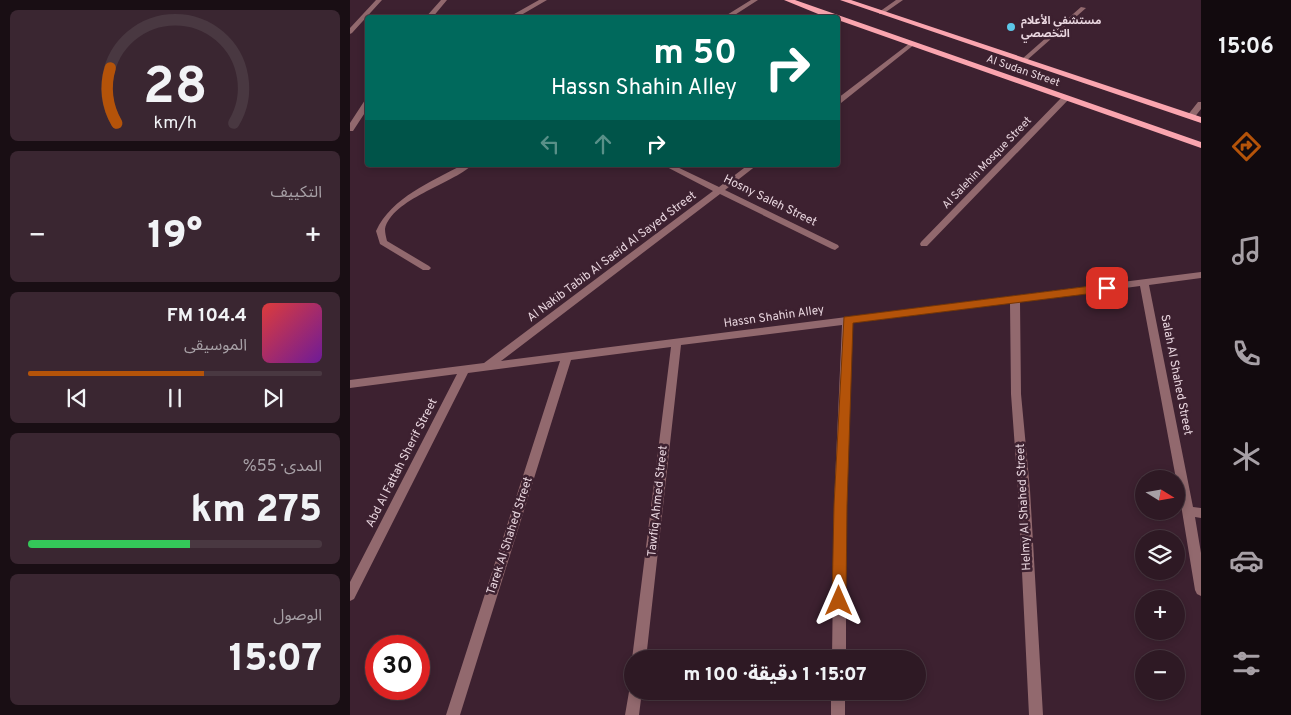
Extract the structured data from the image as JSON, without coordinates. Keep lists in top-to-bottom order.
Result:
{
  "streets": {
    "main road": ["Al Sudan Street"],
    "street": [
      "Al Salehin Mosque Street",
      "Hosny Saleh Street",
      "Al Nakib Tabib Al Saeid Al Sayed Street",
      "Hassn Shahin Alley",
      "Salah Al Shahed Street",
      "Abd Al Fattah Sherif Street",
      "Tawfiq Ahmed Street",
      "Helmy Al Shahed Street",
      "Tarek Al Shahed Street"
    ]
  },
  "crossings": [
    ["Al Sudan Street", "Al Salehin Mosque Street"],
    ["Hosny Saleh Street", "Al Nakib Tabib Al Saeid Al Sayed Street"],
    ["Al Nakib Tabib Al Saeid Al Sayed Street", "Hassn Shahin Alley"],
    ["Hassn Shahin Alley", "Salah Al Shahed Street"],
    ["Hassn Shahin Alley", "Abd Al Fattah Sherif Street"],
    ["Hassn Shahin Alley", "Tawfiq Ahmed Street"],
    ["Hassn Shahin Alley", "Helmy Al Shahed Street"],
    ["Hassn Shahin Alley", "Tarek Al Shahed Street"]
  ],
  "places": ["مستشفي الأعلام التخصصي"],
  "north": "right",
  "page": {
    "tabs": "15:06",
    "turn": ["50 m", "Hassn Shahin Alley"],
    "tile": [
      "التكييف",
      ["المدى · 55%", "275 km"],
      ["الوصول", "15:07"]
    ],
    "heat": ["−", "19°", "+"],
    "song": ["104.4 FM", "الموسيقى"],
    "map_buttons": ["+", "−"],
    "limit": "30",
    "trip": "15:07 · 1 دقيقة · 100 m",
    "gauge": ["28", "km/h"]
  }
}
